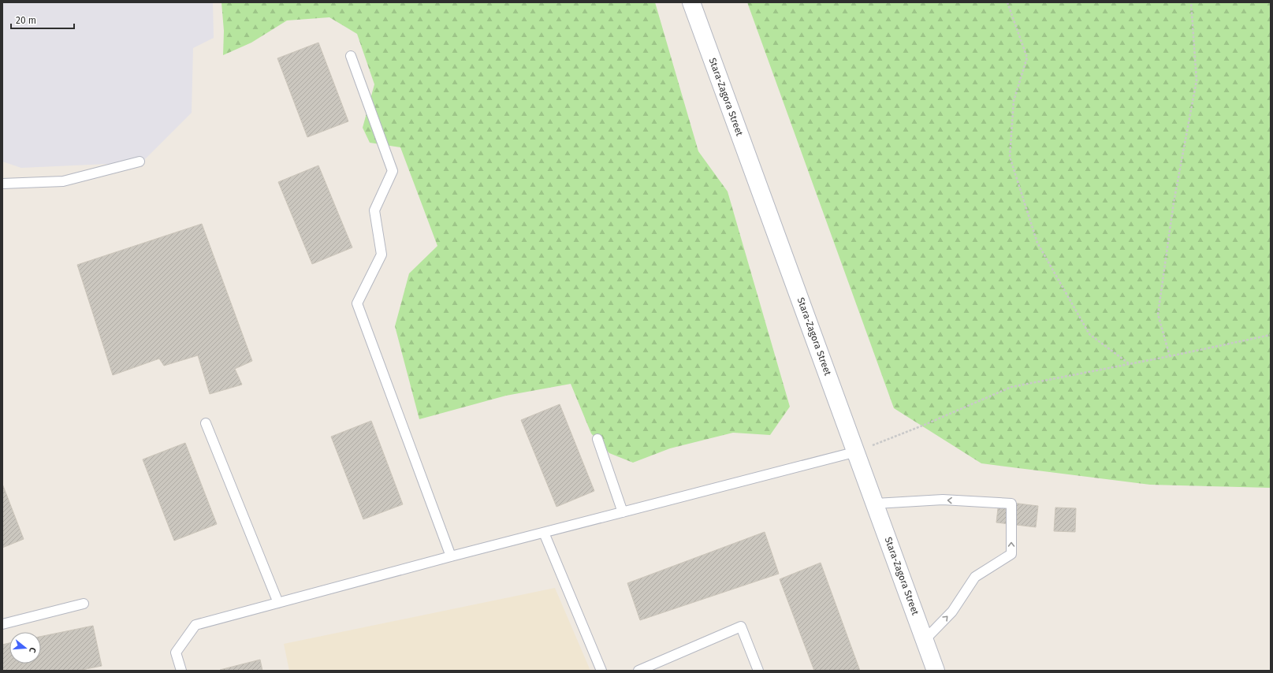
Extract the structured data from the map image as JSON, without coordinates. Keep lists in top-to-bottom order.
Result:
{
  "streets": {
    "main road": ["Stara-Zagora Street"]
  },
  "scale_bar": "20 m",
  "north": "right"
}
